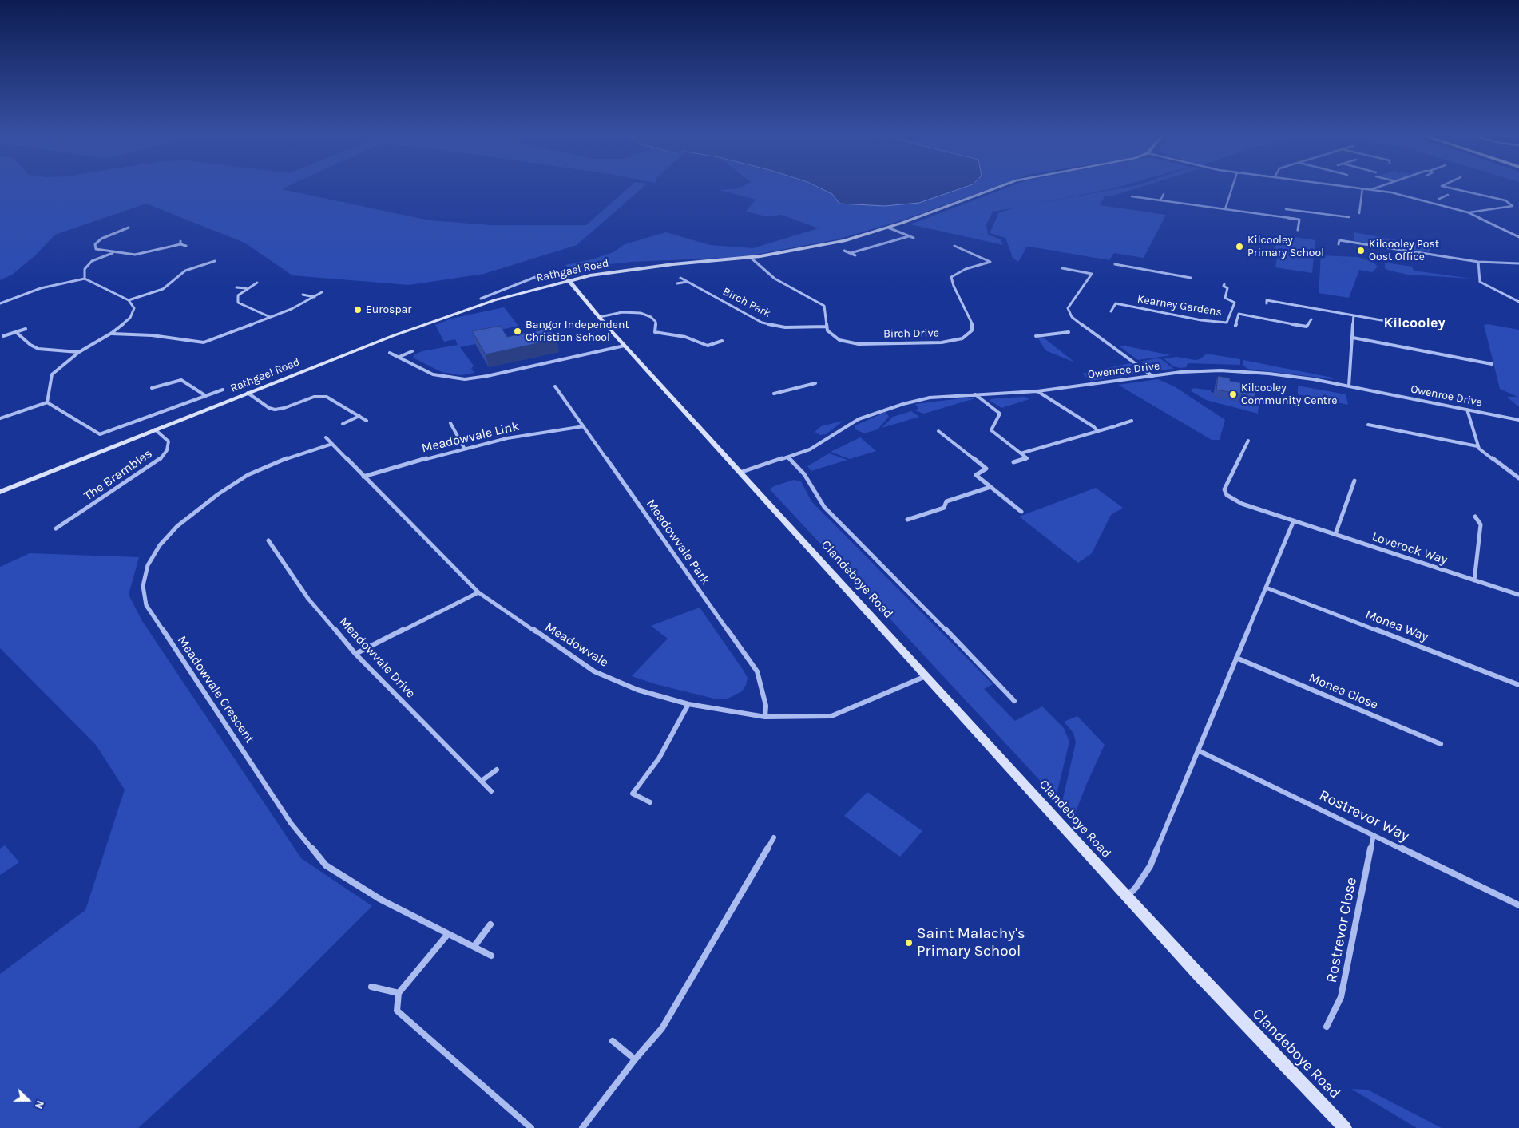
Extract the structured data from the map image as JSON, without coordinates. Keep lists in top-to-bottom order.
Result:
{
  "streets": {
    "street": [
      "Rathgael Road",
      "Birch Park",
      "Kearney Gardens",
      "Birch Drive",
      "Owenroe Drive",
      "Meadowvale Link",
      "The Brambles",
      "Meadowvale Park",
      "Loverock Way",
      "Clandeboye Road",
      "Monea Way",
      "Meadowvale",
      "Meadowvale Drive",
      "Meadowvale Crescent",
      "Monea Close",
      "Rostrevor Way",
      "Rostrevor Close"
    ]
  },
  "crossings": [
    ["Rathgael Road", "The Brambles"],
    ["Rathgael Road", "Clandeboye Road"],
    ["Birch Park", "Birch Drive"],
    ["Owenroe Drive", "Clandeboye Road"],
    ["Meadowvale Link", "Meadowvale Park"],
    ["Meadowvale Link", "Meadowvale"],
    ["Meadowvale Park", "Meadowvale"],
    ["Clandeboye Road", "Meadowvale"],
    ["Meadowvale", "Meadowvale Crescent"],
    ["Rostrevor Way", "Rostrevor Close"]
  ],
  "districts": ["Kilcooley"],
  "places": [
    "Kilcooley Primary School",
    "Kilcooley Post Oost Office",
    "Eurospar",
    "Bangor Independent Christian School",
    "Kilcooley Community Centre",
    "Saint Malachy's Primary School"
  ],
  "north": "right"
}
